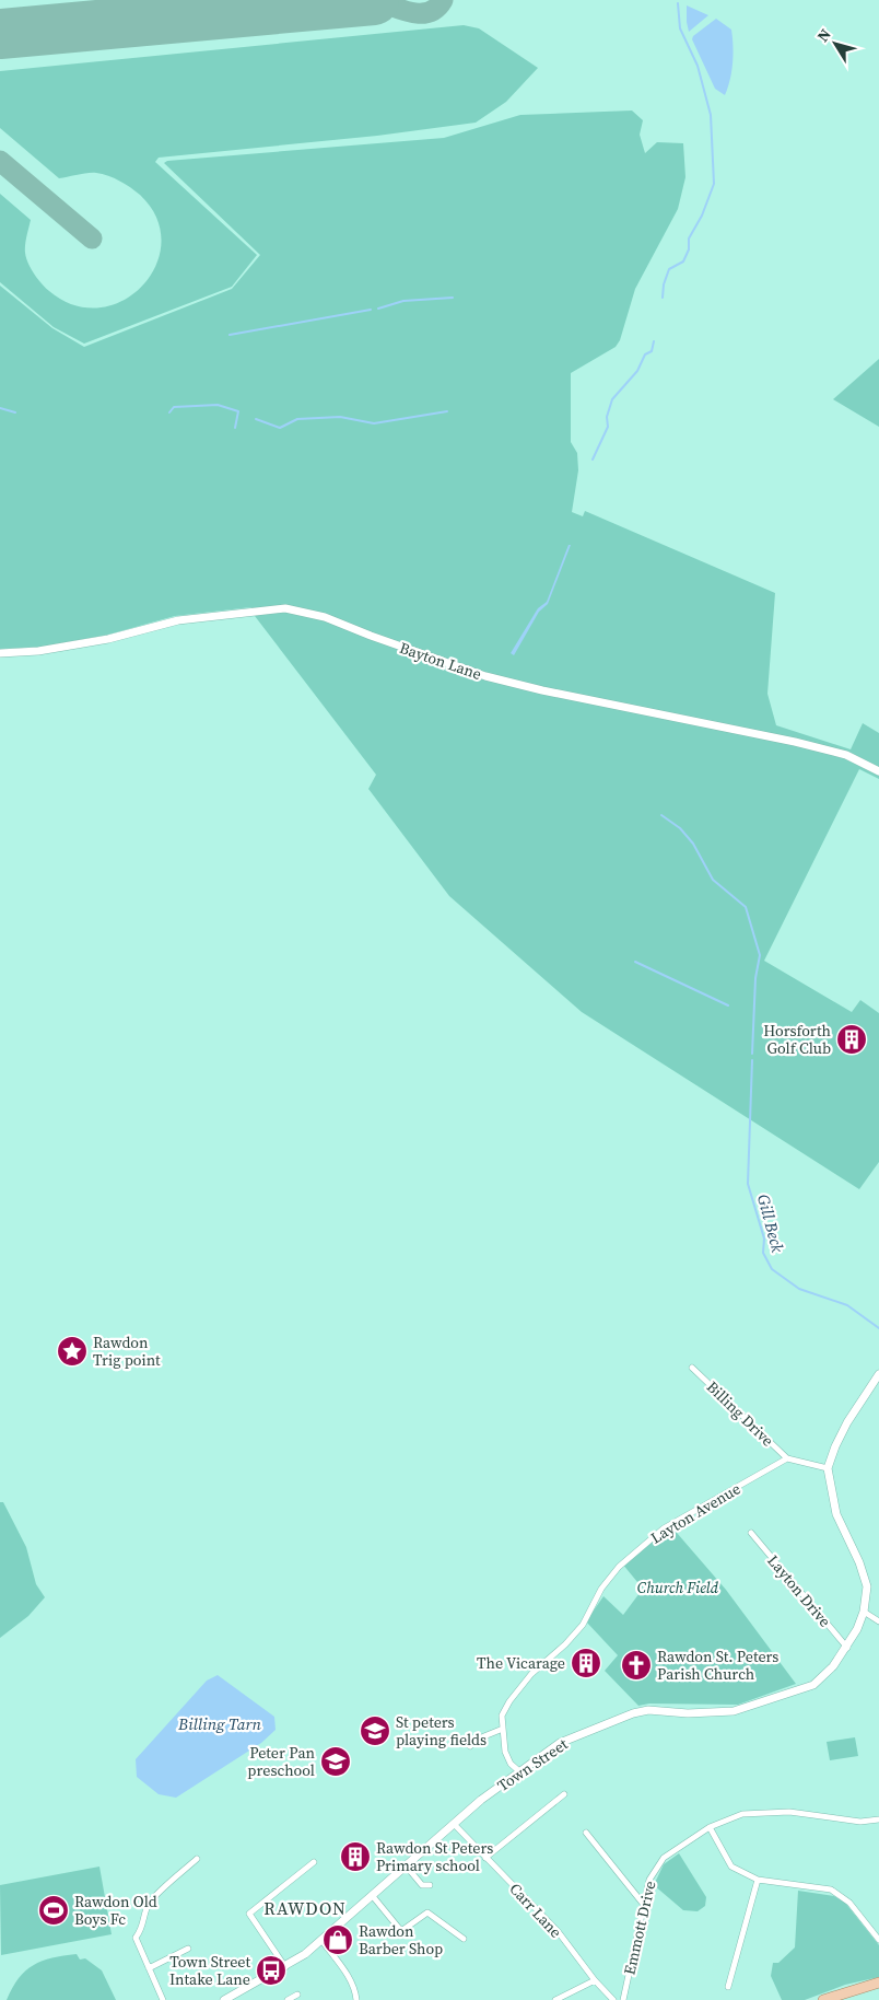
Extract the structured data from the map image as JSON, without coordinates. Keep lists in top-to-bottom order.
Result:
{
  "streets": {
    "street": [
      "Bayton Lane",
      "Billing Drive",
      "Layton Avenue",
      "Layton Drive",
      "Town Street",
      "Carr Lane",
      "Emmott Drive"
    ]
  },
  "crossings": [
    ["Billing Drive", "Layton Avenue"],
    ["Layton Avenue", "Town Street"],
    ["Layton Drive", "Town Street"],
    ["Town Street", "Carr Lane"]
  ],
  "districts": ["RAWDON"],
  "water": ["Gill Beck", "Billing Tarn"],
  "parks": ["Church Field"],
  "places": {
    "building": ["Horsforth Golf Club", "The Vicarage", "Rawdon St Peters Primary school"],
    "place": ["Rawdon Trig point"],
    "church": ["Rawdon St. Peters Parish Church"],
    "school or university": ["St peters playing fields", "Peter Pan preschool"],
    "sports": ["Rawdon Old Boys Fc"],
    "shop": ["Rawdon Barber Shop"],
    "bus stop": ["Town Street Intake Lane"]
  },
  "north": "top left"
}
